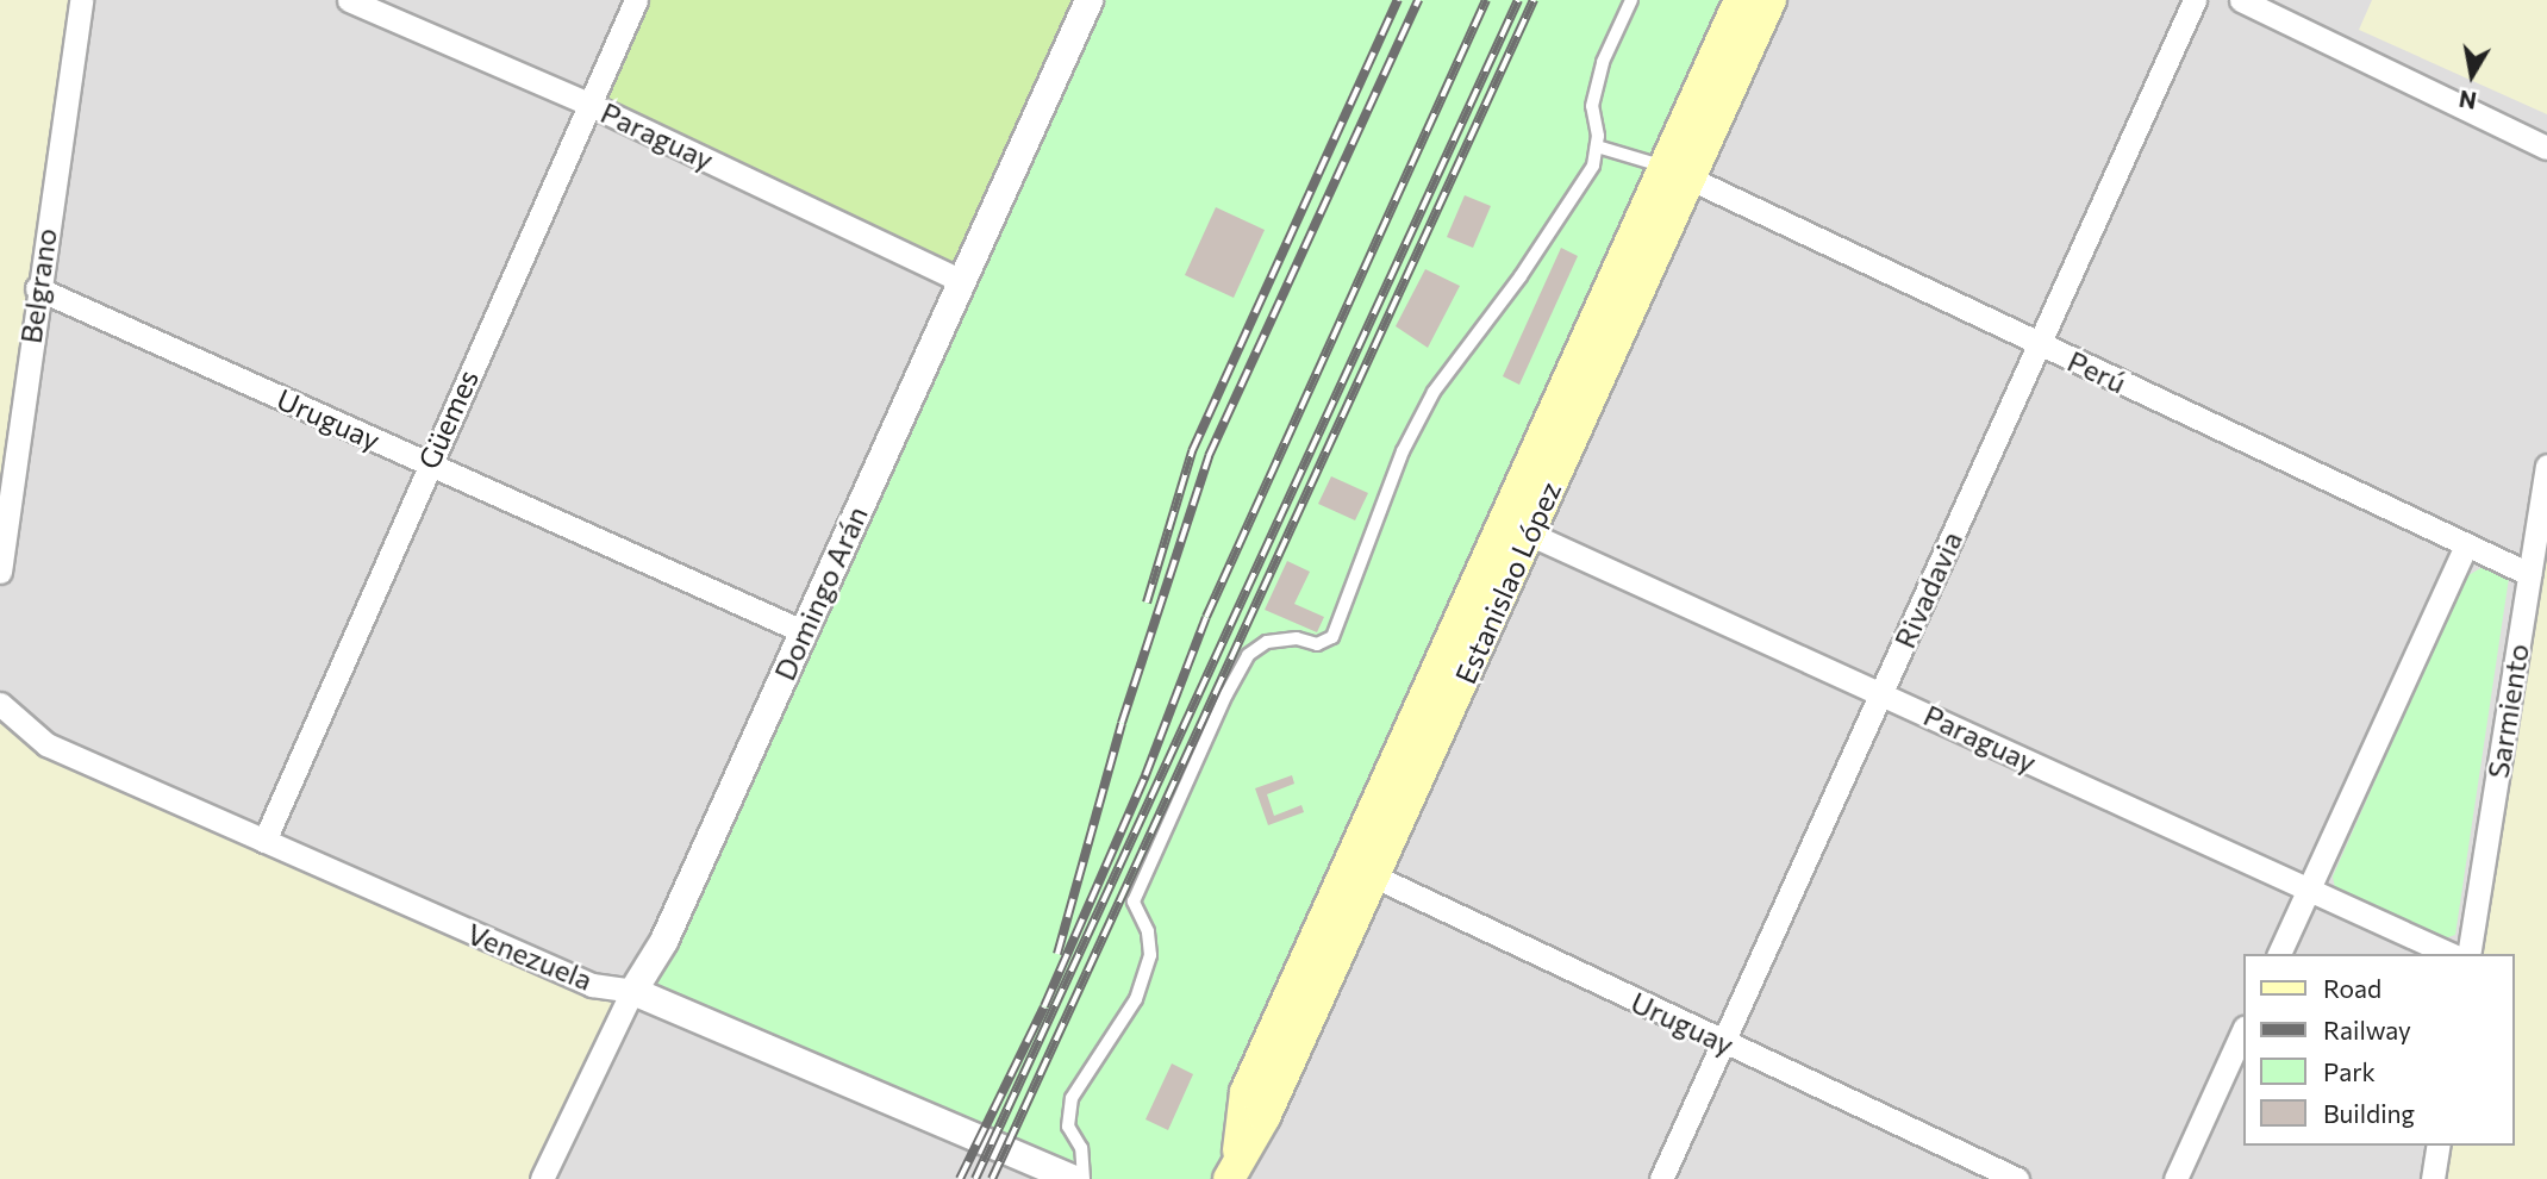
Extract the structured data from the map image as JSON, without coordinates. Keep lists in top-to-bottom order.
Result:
{
  "streets": {
    "main road": ["Estanislao López"],
    "street": [
      "Paraguay",
      "Belgrano",
      "Perú",
      "Uruguay",
      "Güemes",
      "Rivadavia",
      "Domingo Arán",
      "Sarmiento",
      "Venezuela"
    ]
  },
  "crossings": [
    ["Paraguay", "Güemes"],
    ["Paraguay", "Estanislao López"],
    ["Paraguay", "Rivadavia"],
    ["Paraguay", "Domingo Arán"],
    ["Belgrano", "Uruguay"],
    ["Perú", "Estanislao López"],
    ["Perú", "Rivadavia"],
    ["Perú", "Sarmiento"],
    ["Uruguay", "Güemes"],
    ["Uruguay", "Estanislao López"],
    ["Uruguay", "Rivadavia"],
    ["Uruguay", "Domingo Arán"],
    ["Güemes", "Venezuela"],
    ["Domingo Arán", "Venezuela"]
  ],
  "legend": [
    "Road",
    "Railway",
    "Park",
    "Building"
  ],
  "north": "bottom"
}
